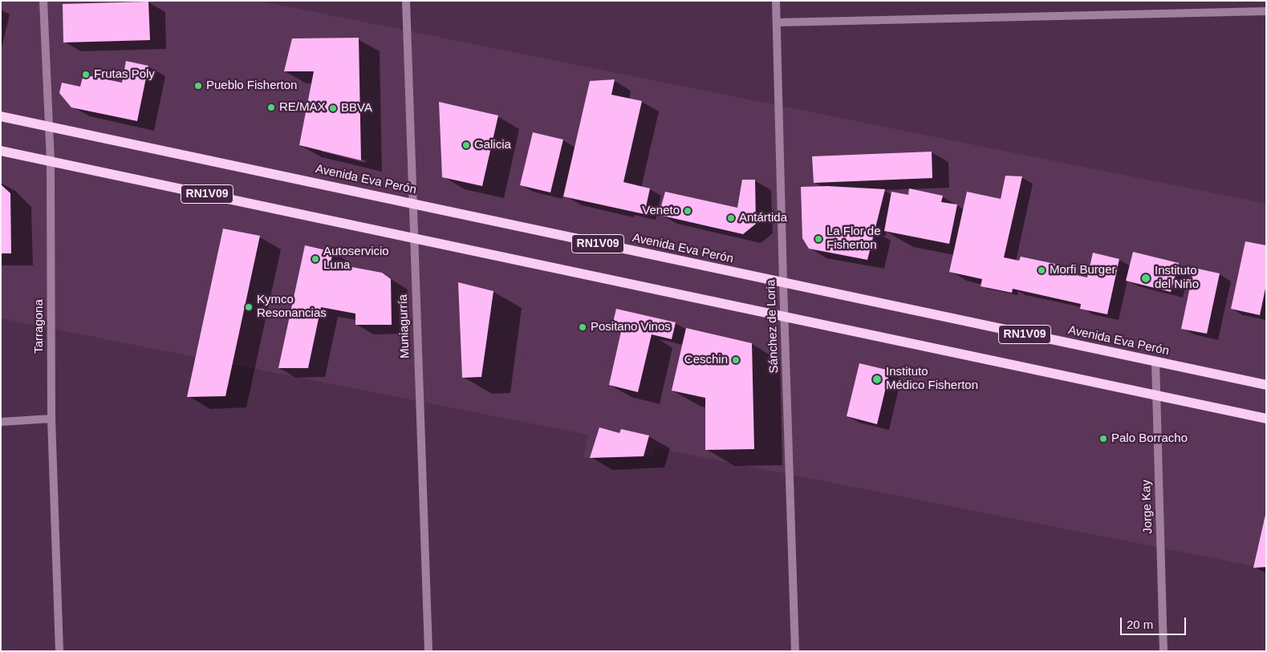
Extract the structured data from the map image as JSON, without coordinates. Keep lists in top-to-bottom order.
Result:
{
  "streets": {
    "main road": ["Avenida Eva Perón", "RN1V09"],
    "street": [
      "Tarragona",
      "Muniagurría",
      "Sánchez de Loria",
      "Jorge Kay"
    ]
  },
  "crossings": [
    ["Avenida Eva Perón", "Tarragona"],
    ["Avenida Eva Perón", "Muniagurría"],
    ["Avenida Eva Perón", "Sánchez de Loria"],
    ["Avenida Eva Perón", "Jorge Kay"],
    ["RN1V09", "Tarragona"],
    ["RN1V09", "Muniagurría"],
    ["RN1V09", "Sánchez de Loria"],
    ["RN1V09", "Jorge Kay"]
  ],
  "places": [
    "Frutas Poly",
    "Pueblo Fisherton",
    "RE/MAX",
    "BBVA",
    "Galicia",
    "Veneto",
    "Antártida",
    "La Flor de Fisherton",
    "Autoservicio Luna",
    "Morfi Burger",
    "Instituto del Niño",
    "Kymco Resonancias",
    "Positano Vinos",
    "Ceschin",
    "Instituto Médico Fisherton",
    "Palo Borracho"
  ],
  "scale_bar": "20 m"
}
